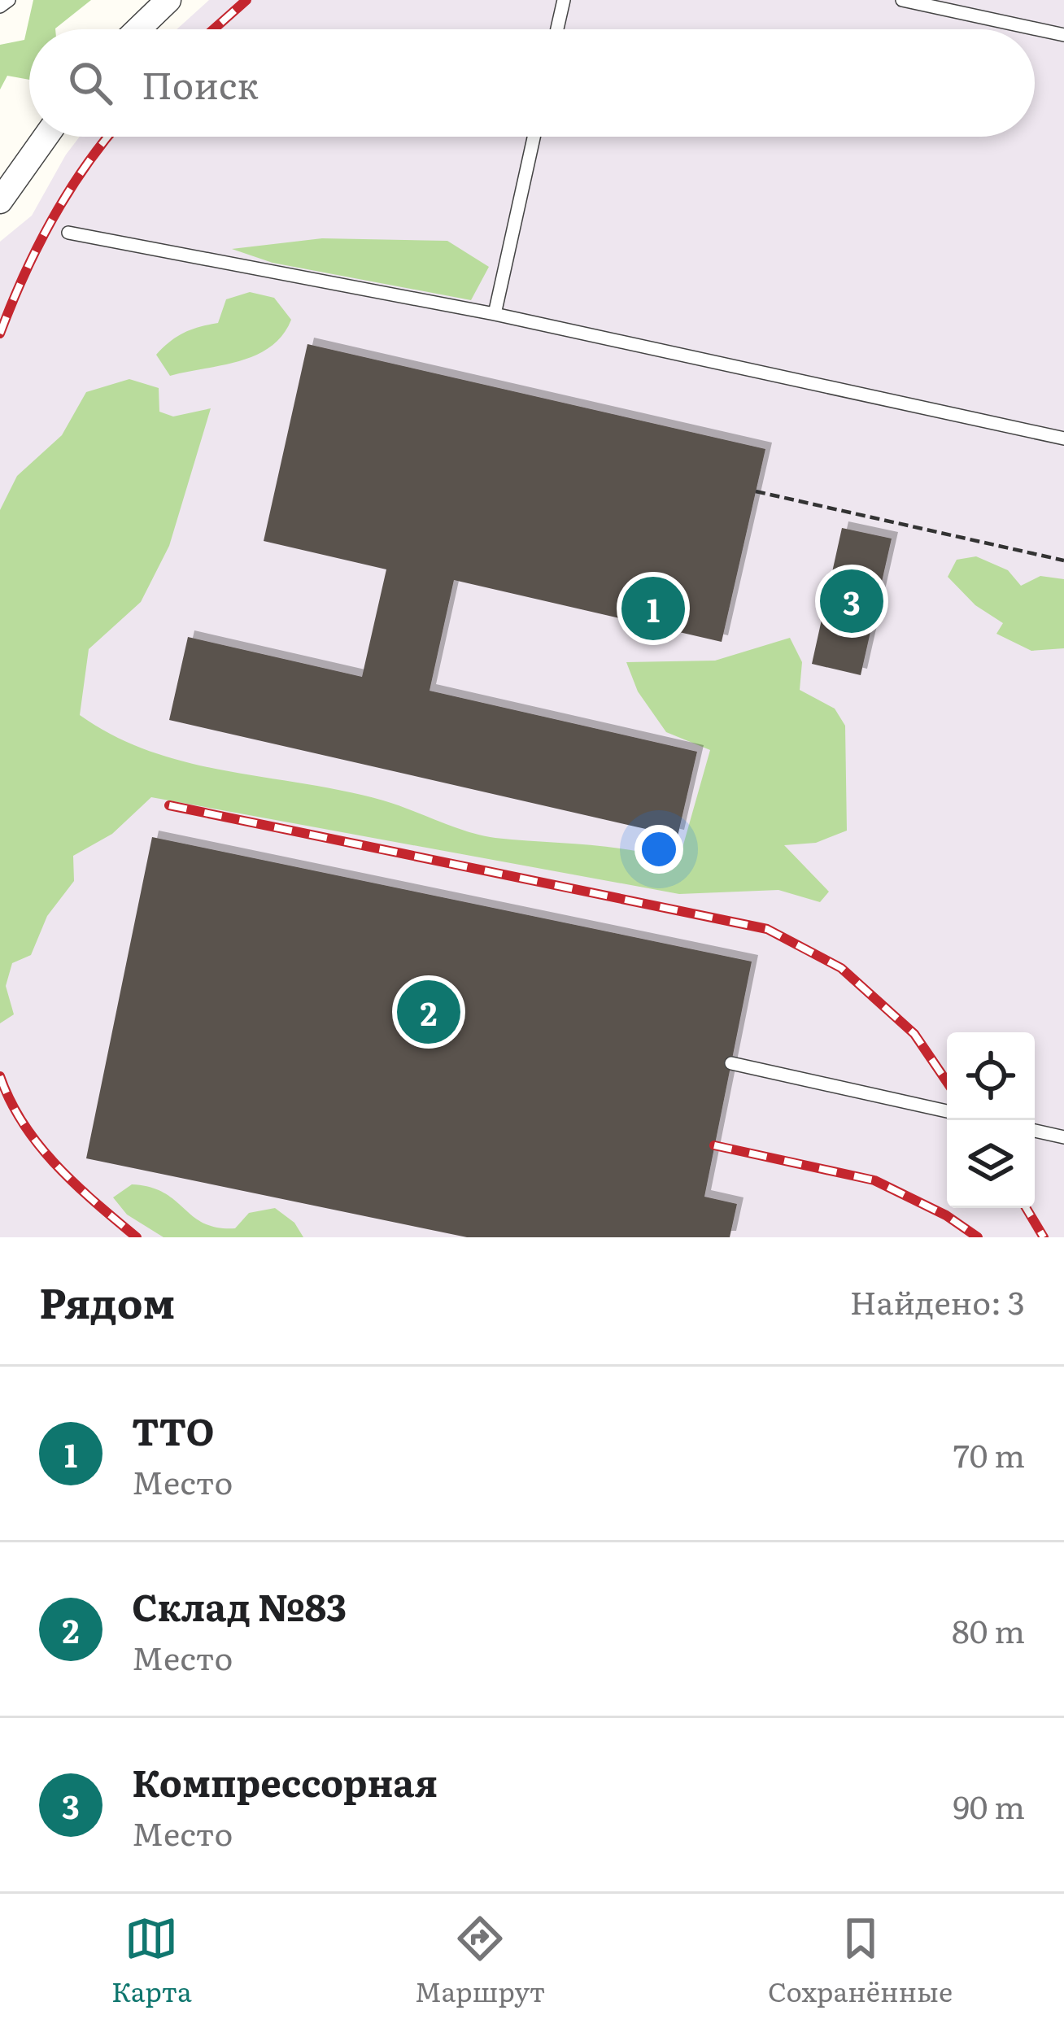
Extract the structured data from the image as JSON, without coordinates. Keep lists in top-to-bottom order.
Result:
{
  "page": {
    "search": "Поиск",
    "pins": ["3", "1", "2"],
    "heading": ["Рядом", "Найдено: 3"],
    "list": [
      {
        "mark": "1",
        "name": "ТТО",
        "note": "Место",
        "value": "70 m"
      },
      {
        "mark": "2",
        "name": "Склад №83",
        "note": "Место",
        "value": "80 m"
      },
      {
        "mark": "3",
        "name": "Компрессорная",
        "note": "Место",
        "value": "90 m"
      }
    ],
    "nav": ["Карта", "Маршрут", "Сохранённые"]
  }
}
